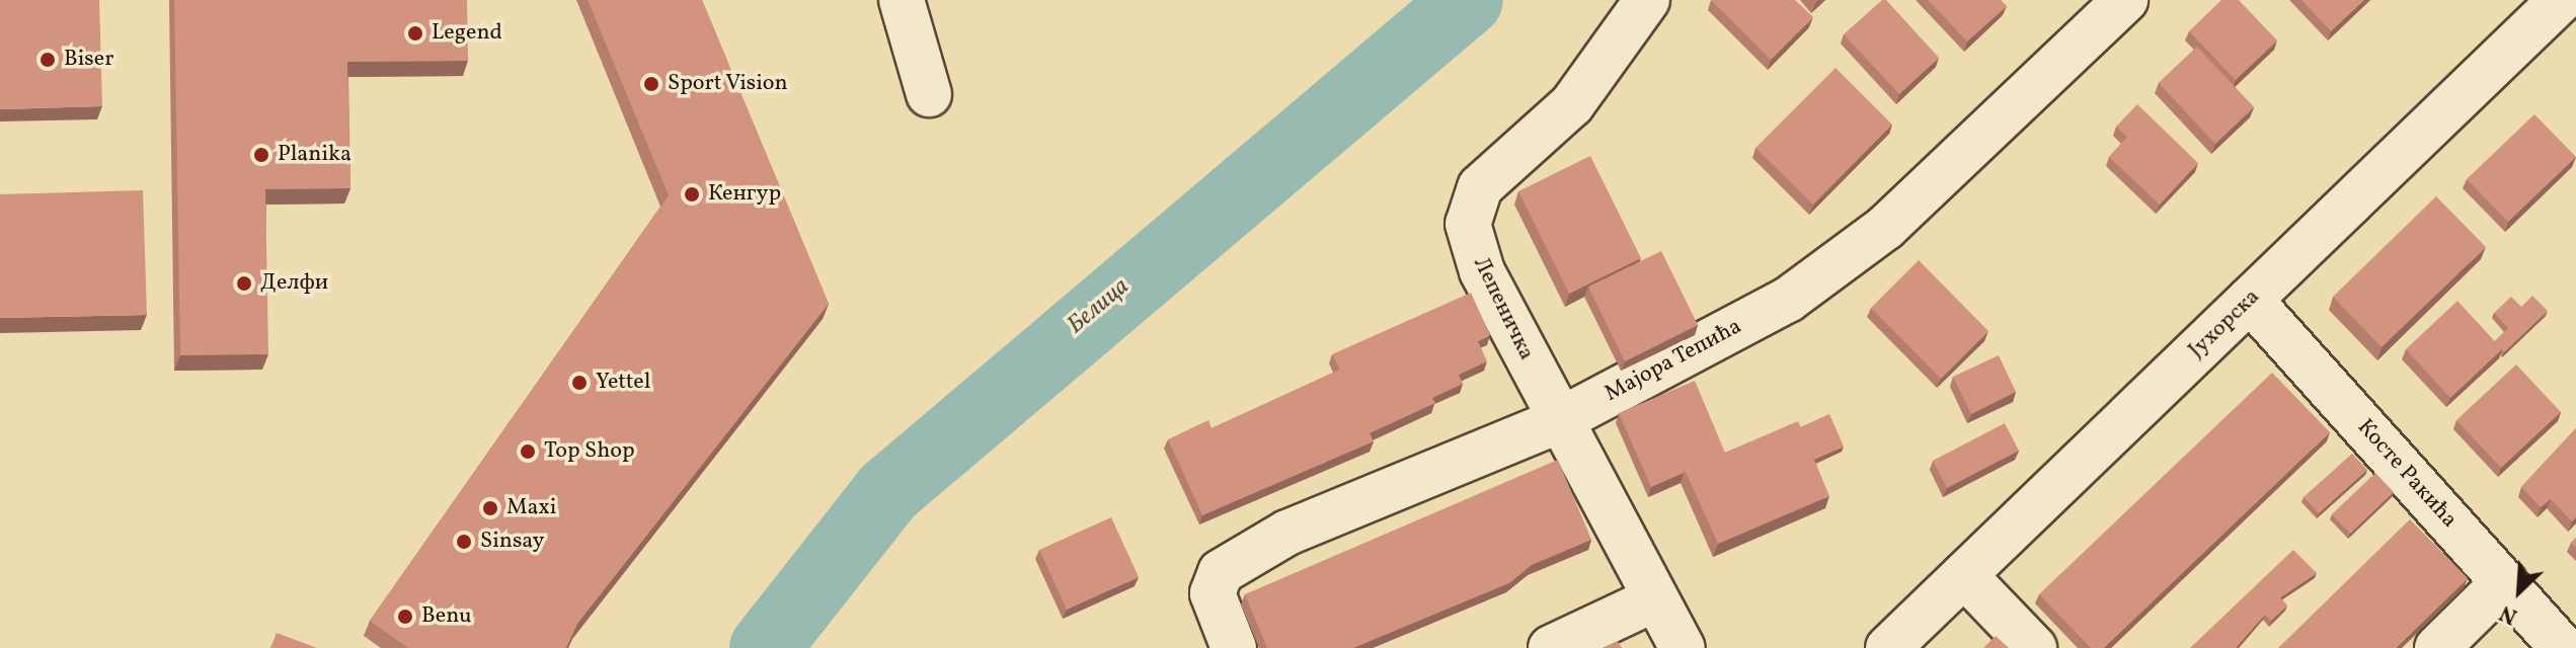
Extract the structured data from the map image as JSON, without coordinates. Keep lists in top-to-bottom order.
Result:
{
  "streets": {
    "street": [
      "Лепеничка",
      "Јухорска",
      "Мајора Тепића",
      "Косте Ракића"
    ]
  },
  "crossings": [
    ["Лепеничка", "Мајора Тепића"],
    ["Јухорска", "Косте Ракића"]
  ],
  "water": ["Белица"],
  "places": [
    "Legend",
    "Biser",
    "Sport Vision",
    "Planika",
    "Кенгур",
    "Делфи",
    "Yettel",
    "Top Shop",
    "Maxi",
    "Sinsay",
    "Benu"
  ],
  "north": "bottom left"
}
